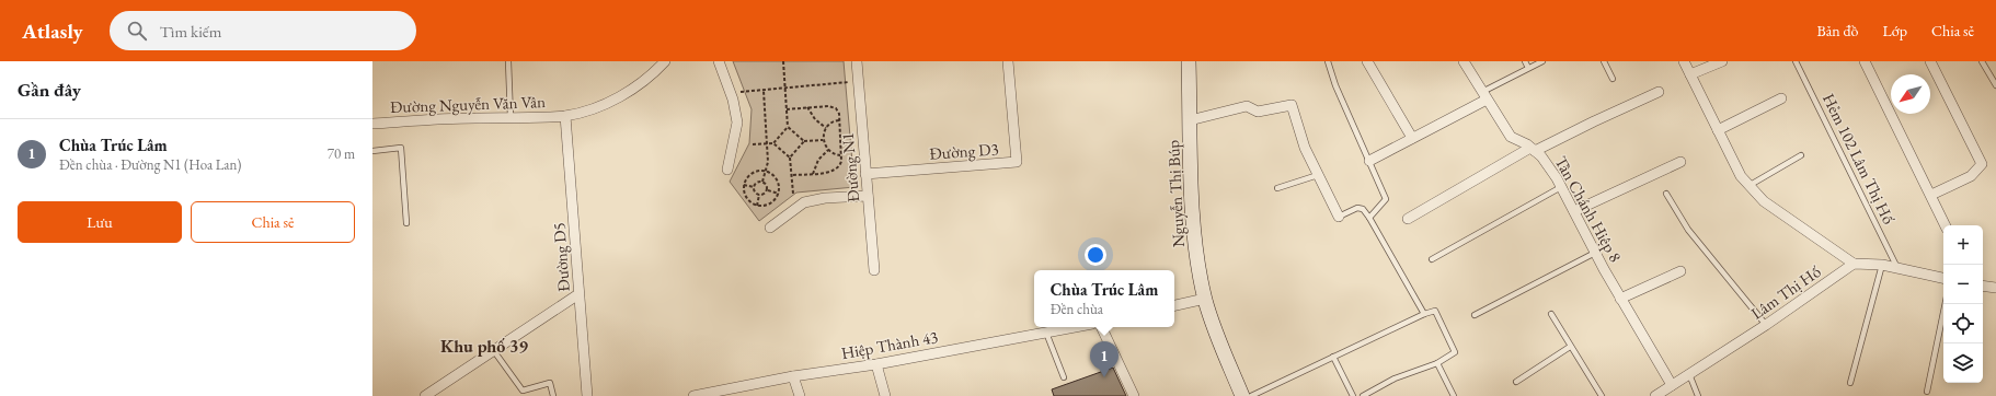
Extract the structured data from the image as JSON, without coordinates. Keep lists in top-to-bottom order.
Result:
{
  "streets": {
    "street": [
      "Đường Nguyễn Văn Vân",
      "Đường D3",
      "Đường N1",
      "Nguyễn Thị Búp",
      "Tân Chánh Hiệp 8",
      "Đường D5",
      "Lâm Thị Hố",
      "Hiệp Thành 43"
    ],
    "lane": ["Hẻm 102 Lâm Thị Hố"]
  },
  "crossings": [
    ["Đường Nguyễn Văn Vân", "Đường D5"],
    ["Đường D3", "Đường N1"],
    ["Tân Chánh Hiệp 8", "Lâm Thị Hố"]
  ],
  "districts": ["Khu phố 39"],
  "north": "bottom left",
  "page": {
    "header": "Atlasly",
    "search": "Tìm kiếm",
    "nav": ["Bản đồ", "Lớp", "Chia sẻ"],
    "heading": "Gần đây",
    "list": [
      {
        "mark": "1",
        "name": "Chùa Trúc Lâm",
        "note": "Đền chùa · Đường N1 (Hoa Lan)",
        "value": "70 m"
      }
    ],
    "buttons": ["Lưu", "Chia sẻ"],
    "map_buttons": ["+", "−"],
    "popup": ["Chùa Trúc Lâm", "Đền chùa"],
    "pins": "1"
  }
}
